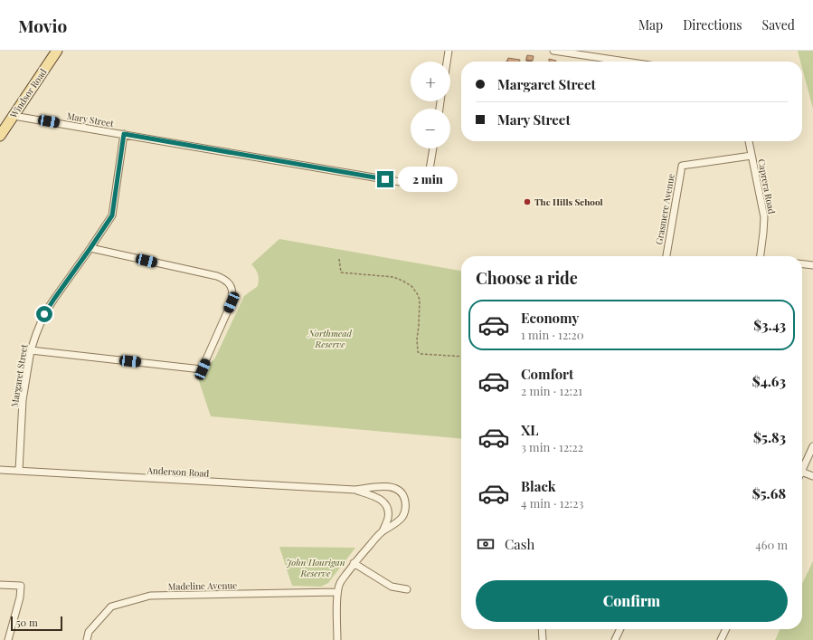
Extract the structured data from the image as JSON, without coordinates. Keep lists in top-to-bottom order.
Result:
{
  "streets": {
    "main road": ["Windsor Road"],
    "street": [
      "Mary Street",
      "Caprera Road",
      "Grasmere Avenue",
      "Margaret Street",
      "Anderson Road",
      "Madeline Avenue"
    ]
  },
  "crossings": [
    ["Windsor Road", "Mary Street"],
    ["Mary Street", "Margaret Street"],
    ["Caprera Road", "Grasmere Avenue"],
    ["Margaret Street", "Anderson Road"],
    ["Anderson Road", "Madeline Avenue"]
  ],
  "parks": ["Northmead Reserve", "John Hourigan Reserve"],
  "places": ["The Hills School"],
  "scale_bar": "50 m",
  "page": {
    "header": "Movio",
    "nav": ["Map", "Directions", "Saved"],
    "map_buttons": ["+", "−"],
    "banner": ["Margaret Street", "Mary Street"],
    "bubble": "2 min",
    "heading": "Choose a ride",
    "list": [
      {
        "name": "Economy",
        "note": "1 min · 12:20",
        "value": "$3.43"
      },
      {
        "name": "Comfort",
        "note": "2 min · 12:21",
        "value": "$4.63"
      },
      {
        "name": "XL",
        "note": "3 min · 12:22",
        "value": "$5.83"
      },
      {
        "name": "Black",
        "note": "4 min · 12:23",
        "value": "$5.68"
      }
    ],
    "pay": ["Cash", "460 m"],
    "buttons": "Confirm",
    "scale": "50 m"
  }
}
